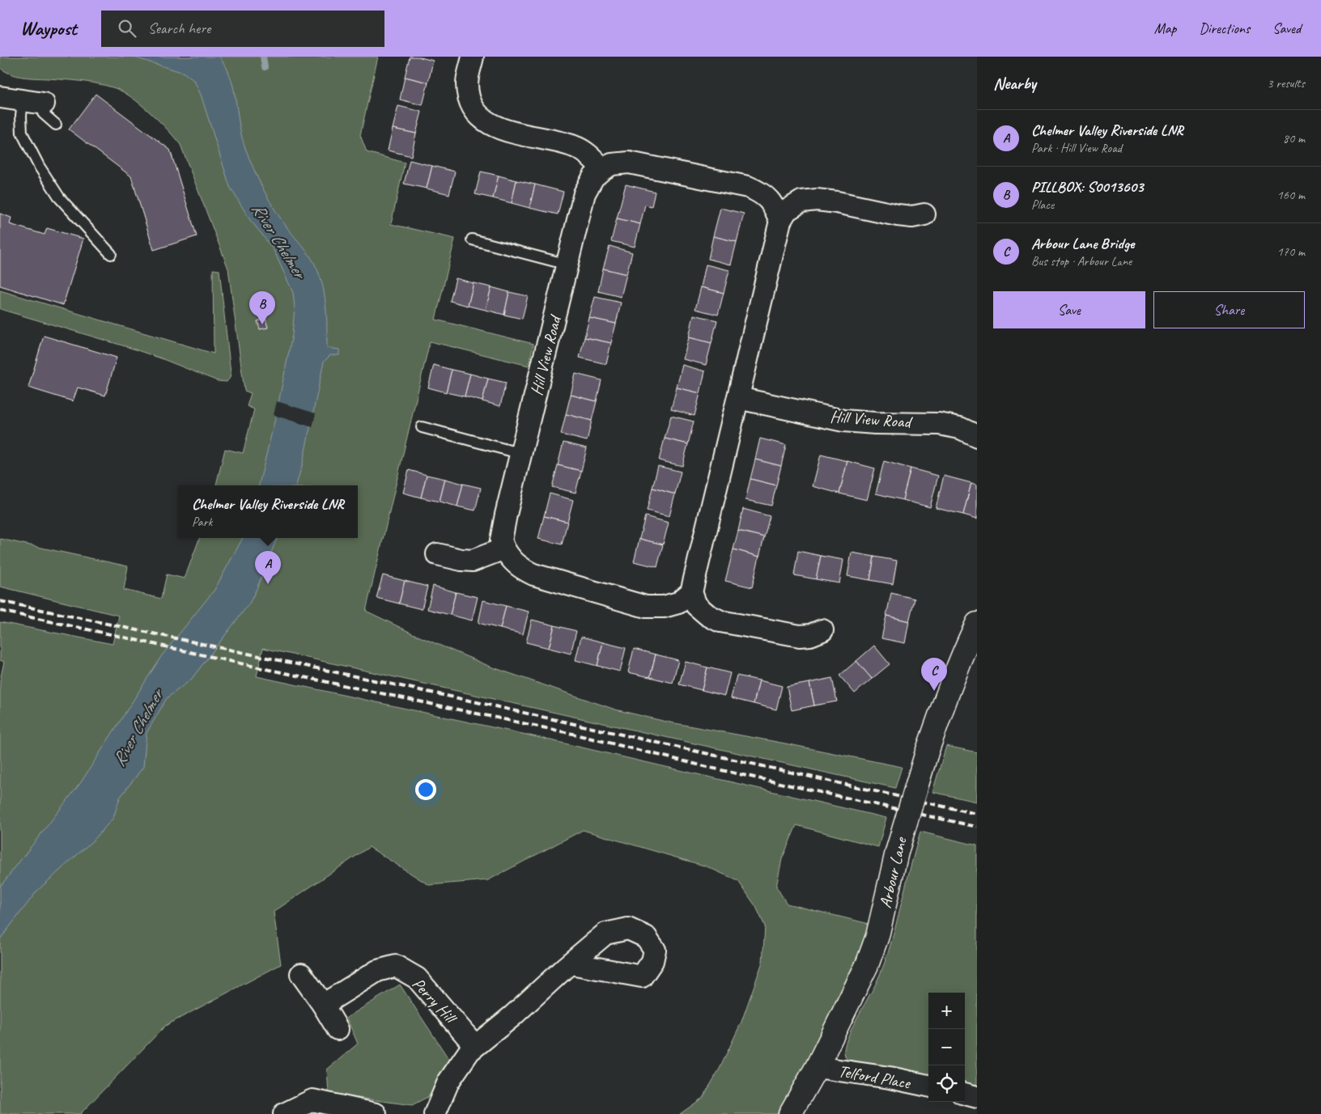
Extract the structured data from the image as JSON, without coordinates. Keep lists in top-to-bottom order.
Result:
{
  "streets": {
    "street": [
      "Hill View Road",
      "Arbour Lane",
      "Perry Hill",
      "Telford Place"
    ]
  },
  "crossings": [
    ["Arbour Lane", "Telford Place"]
  ],
  "water": ["River Chelmer"],
  "page": {
    "header": "Waypost",
    "search": "Search here",
    "nav": ["Map", "Directions", "Saved"],
    "heading": ["Nearby", "3 results"],
    "list": [
      {
        "mark": "A",
        "name": "Chelmer Valley Riverside LNR",
        "note": "Park · Hill View Road",
        "value": "80 m"
      },
      {
        "mark": "B",
        "name": "PILLBOX: S0013603",
        "note": "Place",
        "value": "160 m"
      },
      {
        "mark": "C",
        "name": "Arbour Lane Bridge",
        "note": "Bus stop · Arbour Lane",
        "value": "170 m"
      }
    ],
    "buttons": ["Save", "Share"],
    "pins": ["B", "A", "C"],
    "popup": ["Chelmer Valley Riverside LNR", "Park"],
    "map_buttons": ["+", "−"]
  }
}
